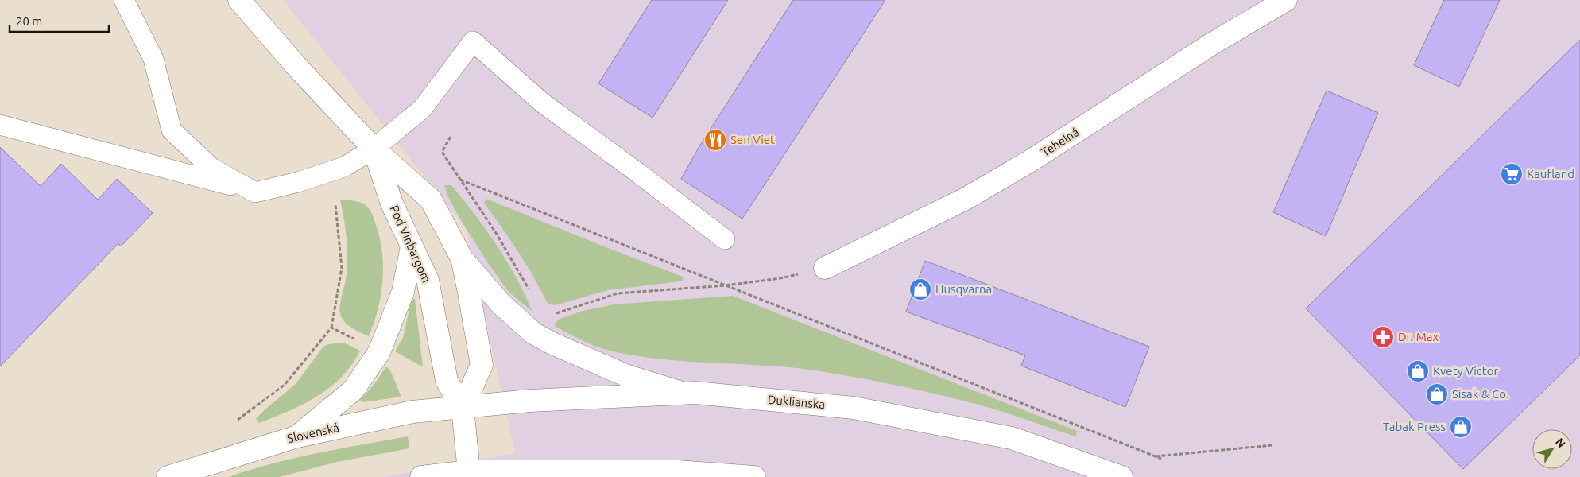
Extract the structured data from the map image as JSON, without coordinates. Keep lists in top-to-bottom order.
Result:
{
  "streets": {
    "street": [
      "Tehelná",
      "Pod Vinbargom",
      "Duklianska",
      "Slovenská"
    ]
  },
  "crossings": [
    ["Pod Vinbargom", "Duklianska"],
    ["Pod Vinbargom", "Slovenská"],
    ["Duklianska", "Slovenská"]
  ],
  "places": {
    "restaurant": ["Sen Viet"],
    "supermarket": ["Kaufland"],
    "shop": [
      "Husqvarna",
      "Kvety Victor",
      "Sisak & Co.",
      "Tabak Press"
    ],
    "pharmacy": ["Dr. Max"]
  },
  "scale_bar": "20 m",
  "north": "top right"
}
